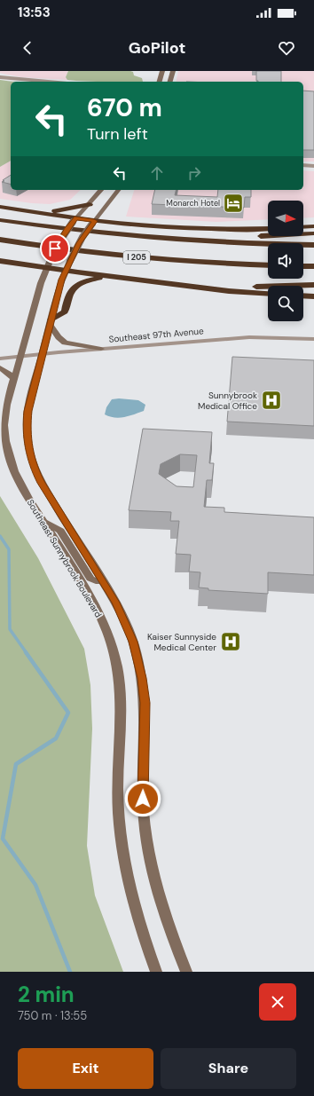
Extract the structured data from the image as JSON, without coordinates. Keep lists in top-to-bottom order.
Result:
{
  "streets": {
    "highway": ["I 205"],
    "main road": ["Southeast Sunnybrook Boulevard"],
    "street": ["Southeast 97th Avenue"]
  },
  "crossings": [
    ["Southeast 97th Avenue", "Southeast Sunnybrook Boulevard"]
  ],
  "places": {
    "hotel": ["Monarch Hotel"],
    "hospital": ["Sunnybrook Medical Office", "Kaiser Sunnyside Medical Center"]
  },
  "north": "right",
  "page": {
    "status": "13:53",
    "header": "GoPilot",
    "turn": ["670 m", "Turn left"],
    "heading": ["2 min", "750 m · 13:55"],
    "buttons": ["Exit", "Share"]
  }
}
